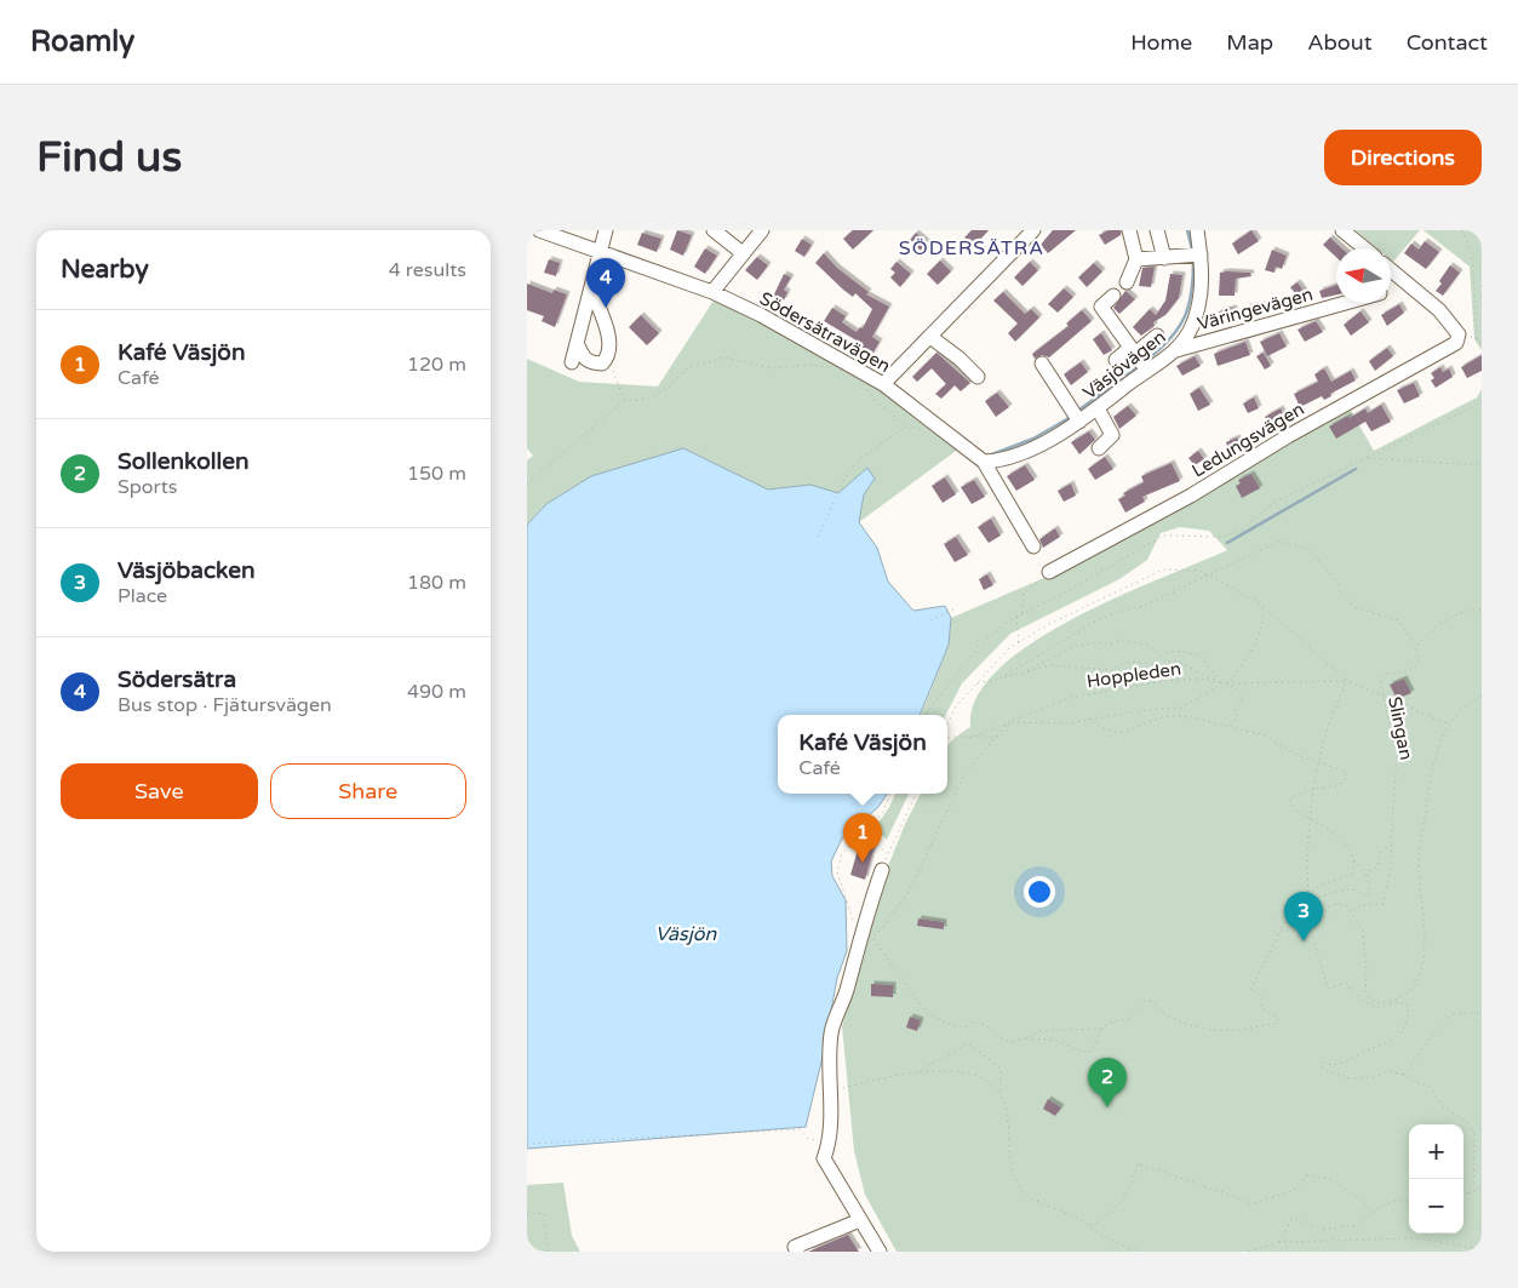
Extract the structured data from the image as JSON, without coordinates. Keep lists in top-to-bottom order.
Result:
{
  "streets": {
    "street": [
      "Väringevägen",
      "Södersätravägen",
      "Väsjövägen",
      "Ledungsvägen"
    ],
    "path": ["Hoppleden", "Slingan"]
  },
  "crossings": [
    ["Väringevägen", "Väsjövägen"],
    ["Väringevägen", "Ledungsvägen"],
    ["Södersätravägen", "Väsjövägen"]
  ],
  "districts": ["SÖDERSÄTRA"],
  "water": ["Väsjön"],
  "north": "left",
  "page": {
    "header": "Roamly",
    "nav": [
      "Home",
      "Map",
      "About",
      "Contact"
    ],
    "buttons": [
      "Directions",
      ["Save", "Share"]
    ],
    "title": "Find us",
    "heading": ["Nearby", "4 results"],
    "pins": [
      "4",
      "1",
      "3",
      "2"
    ],
    "list": [
      {
        "mark": "1",
        "name": "Kafé Väsjön",
        "note": "Café",
        "value": "120 m"
      },
      {
        "mark": "2",
        "name": "Sollenkollen",
        "note": "Sports",
        "value": "150 m"
      },
      {
        "mark": "3",
        "name": "Väsjöbacken",
        "note": "Place",
        "value": "180 m"
      },
      {
        "mark": "4",
        "name": "Södersätra",
        "note": "Bus stop · Fjätursvägen",
        "value": "490 m"
      }
    ],
    "popup": ["Kafé Väsjön", "Café"],
    "map_buttons": ["+", "−"]
  }
}
